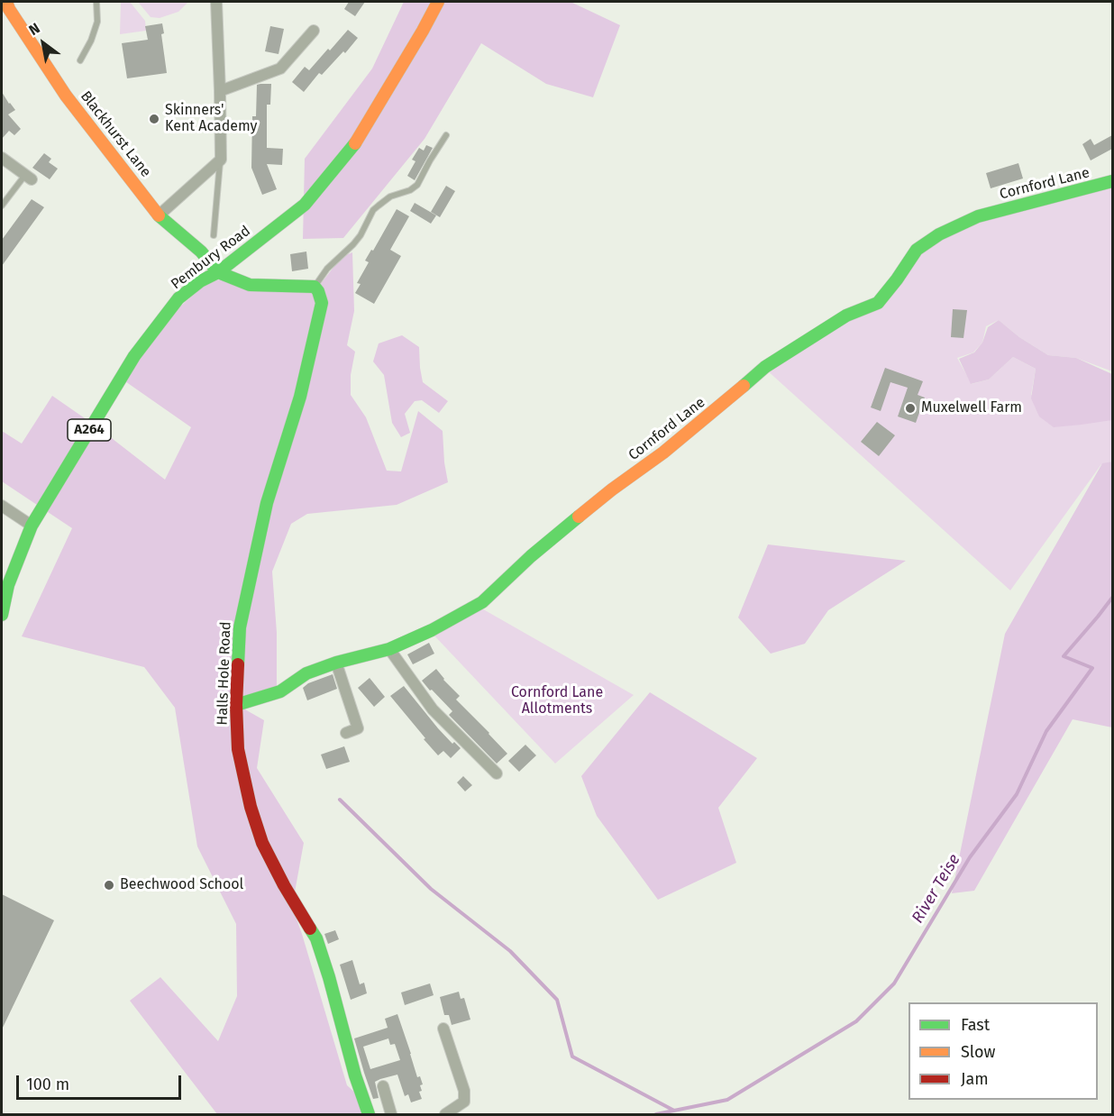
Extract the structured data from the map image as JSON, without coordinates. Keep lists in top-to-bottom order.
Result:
{
  "streets": {
    "street": [
      "Blackhurst Lane",
      "Cornford Lane",
      "Pembury Road",
      "A264",
      "Halls Hole Road"
    ]
  },
  "crossings": [
    ["Blackhurst Lane", "Pembury Road"],
    ["Cornford Lane", "Halls Hole Road"]
  ],
  "water": ["River Teise"],
  "parks": ["Cornford Lane Allotments"],
  "places": ["Skinners' Kent Academy", "Muxelwell Farm", "Beechwood School"],
  "legend": ["Fast", "Slow", "Jam"],
  "scale_bar": "100 m",
  "north": "top left"
}
